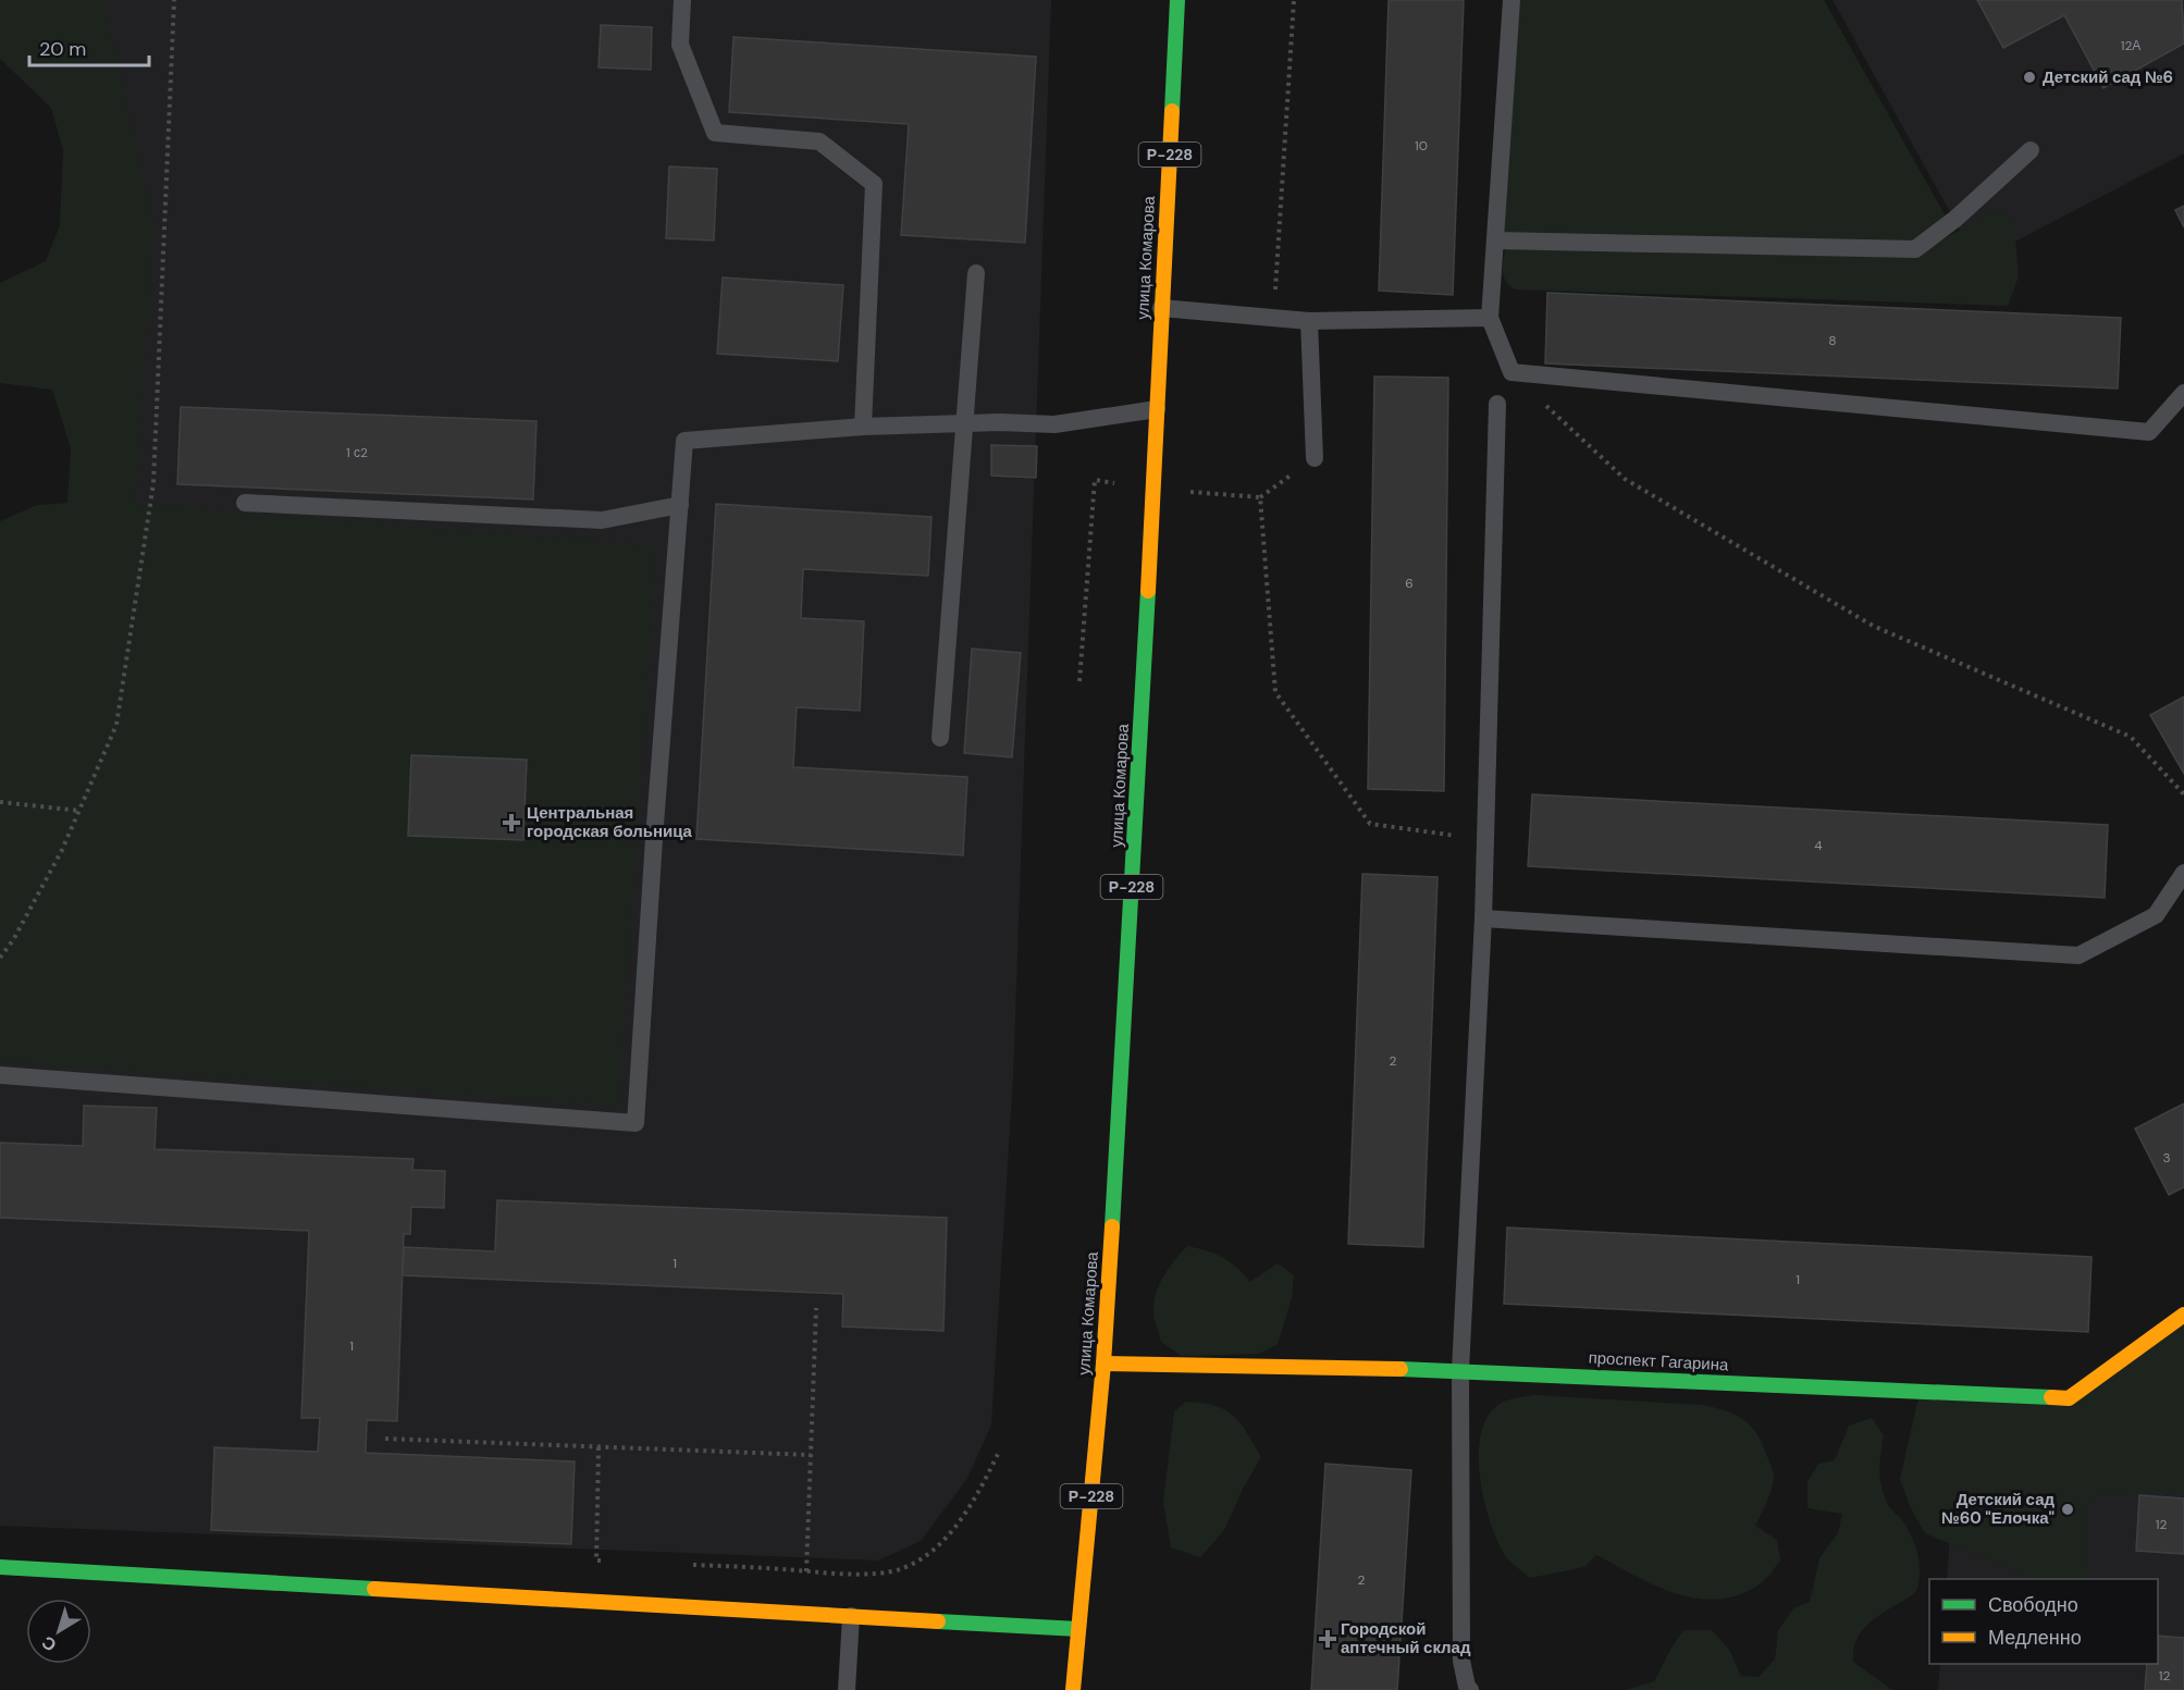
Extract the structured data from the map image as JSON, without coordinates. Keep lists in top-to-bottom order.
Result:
{
  "streets": {
    "street": ["Р-228", "улица Комарова", "проспект Гагарина"]
  },
  "crossings": [
    ["улица Комарова", "проспект Гагарина"]
  ],
  "places": {
    "other": ["Детский сад №6", "Детский сад №60 \"Елочка\""],
    "health": ["Центральная городская больница", "Городской аптечный склад"]
  },
  "house_numbers": [
    "12А",
    "10",
    "8",
    "1 с2",
    "6",
    "4",
    "2",
    "3",
    "1",
    "1",
    "1",
    "12",
    "2",
    "12"
  ],
  "legend": ["Свободно", "Медленно"],
  "scale_bar": "20 m",
  "north": "bottom left"
}
